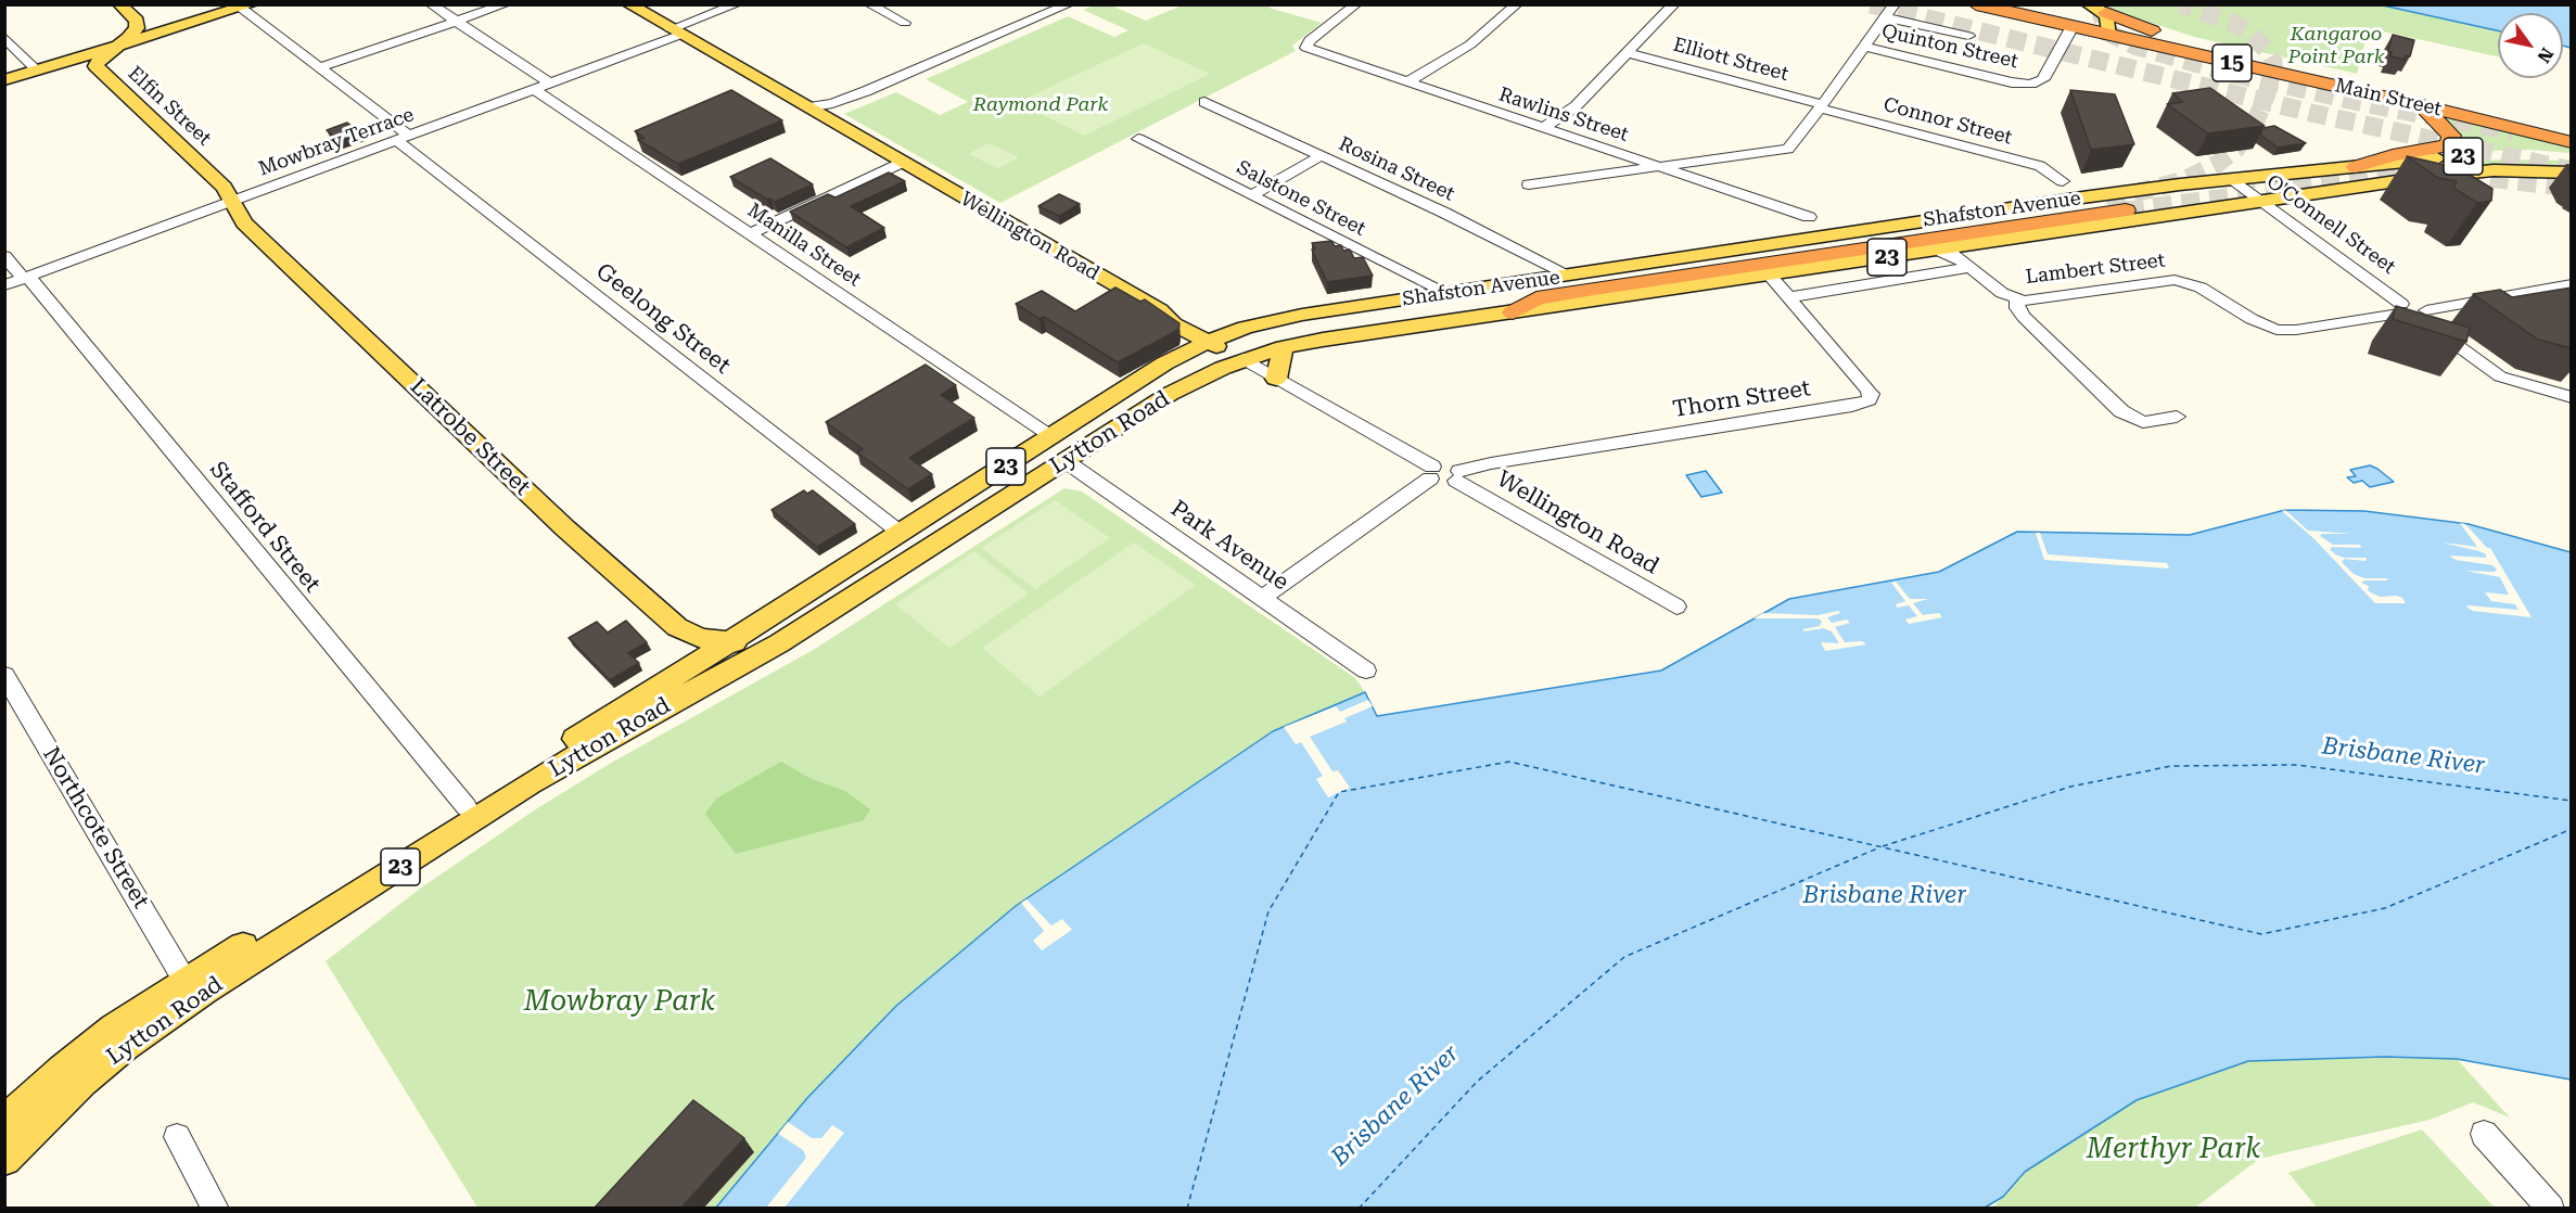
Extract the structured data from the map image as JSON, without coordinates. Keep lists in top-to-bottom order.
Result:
{
  "streets": {
    "highway": ["15", "Main Street"],
    "main road": [
      "Elfin Street",
      "23",
      "Shafston Avenue",
      "Wellington Road",
      "Lytton Road",
      "Latrobe Street"
    ],
    "street": [
      "Quinton Street",
      "Elliott Street",
      "Rawlins Street",
      "Connor Street",
      "Mowbray Terrace",
      "Rosina Street",
      "Salstone Street",
      "O'Connell Street",
      "Manilla Street",
      "Lambert Street",
      "Geelong Street",
      "Thorn Street",
      "Stafford Street",
      "Park Avenue",
      "Northcote Street"
    ]
  },
  "crossings": [
    ["Quinton Street", "Main Street"],
    ["Elliott Street", "Connor Street"],
    ["Elfin Street", "Mowbray Terrace"],
    ["Elfin Street", "Latrobe Street"],
    ["Mowbray Terrace", "Wellington Road"],
    ["Mowbray Terrace", "Manilla Street"],
    ["Mowbray Terrace", "Geelong Street"],
    ["Mowbray Terrace", "Latrobe Street"],
    ["Mowbray Terrace", "Stafford Street"],
    ["Rosina Street", "Shafston Avenue"],
    ["Salstone Street", "Shafston Avenue"],
    ["Shafston Avenue", "O'Connell Street"],
    ["Shafston Avenue", "Wellington Road"],
    ["Shafston Avenue", "Thorn Street"],
    ["Shafston Avenue", "Lytton Road"],
    ["O'Connell Street", "Lambert Street"],
    ["Wellington Road", "Thorn Street"],
    ["Wellington Road", "Lytton Road"],
    ["Manilla Street", "Lytton Road"],
    ["Geelong Street", "Lytton Road"],
    ["Lytton Road", "Latrobe Street"],
    ["Lytton Road", "Stafford Street"],
    ["Lytton Road", "Park Avenue"],
    ["Lytton Road", "Northcote Street"]
  ],
  "water": ["Brisbane River"],
  "parks": [
    "Kangaroo Point Park",
    "Raymond Park",
    "Mowbray Park",
    "Merthyr Park"
  ],
  "north": "bottom right"
}
